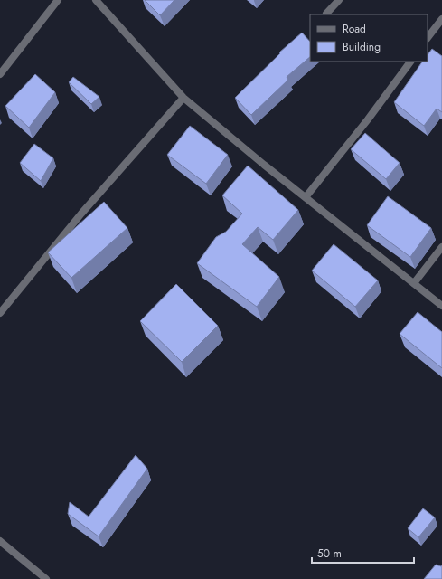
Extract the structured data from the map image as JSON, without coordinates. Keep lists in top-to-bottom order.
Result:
{
  "legend": ["Road", "Building"],
  "scale_bar": "50 m"
}
